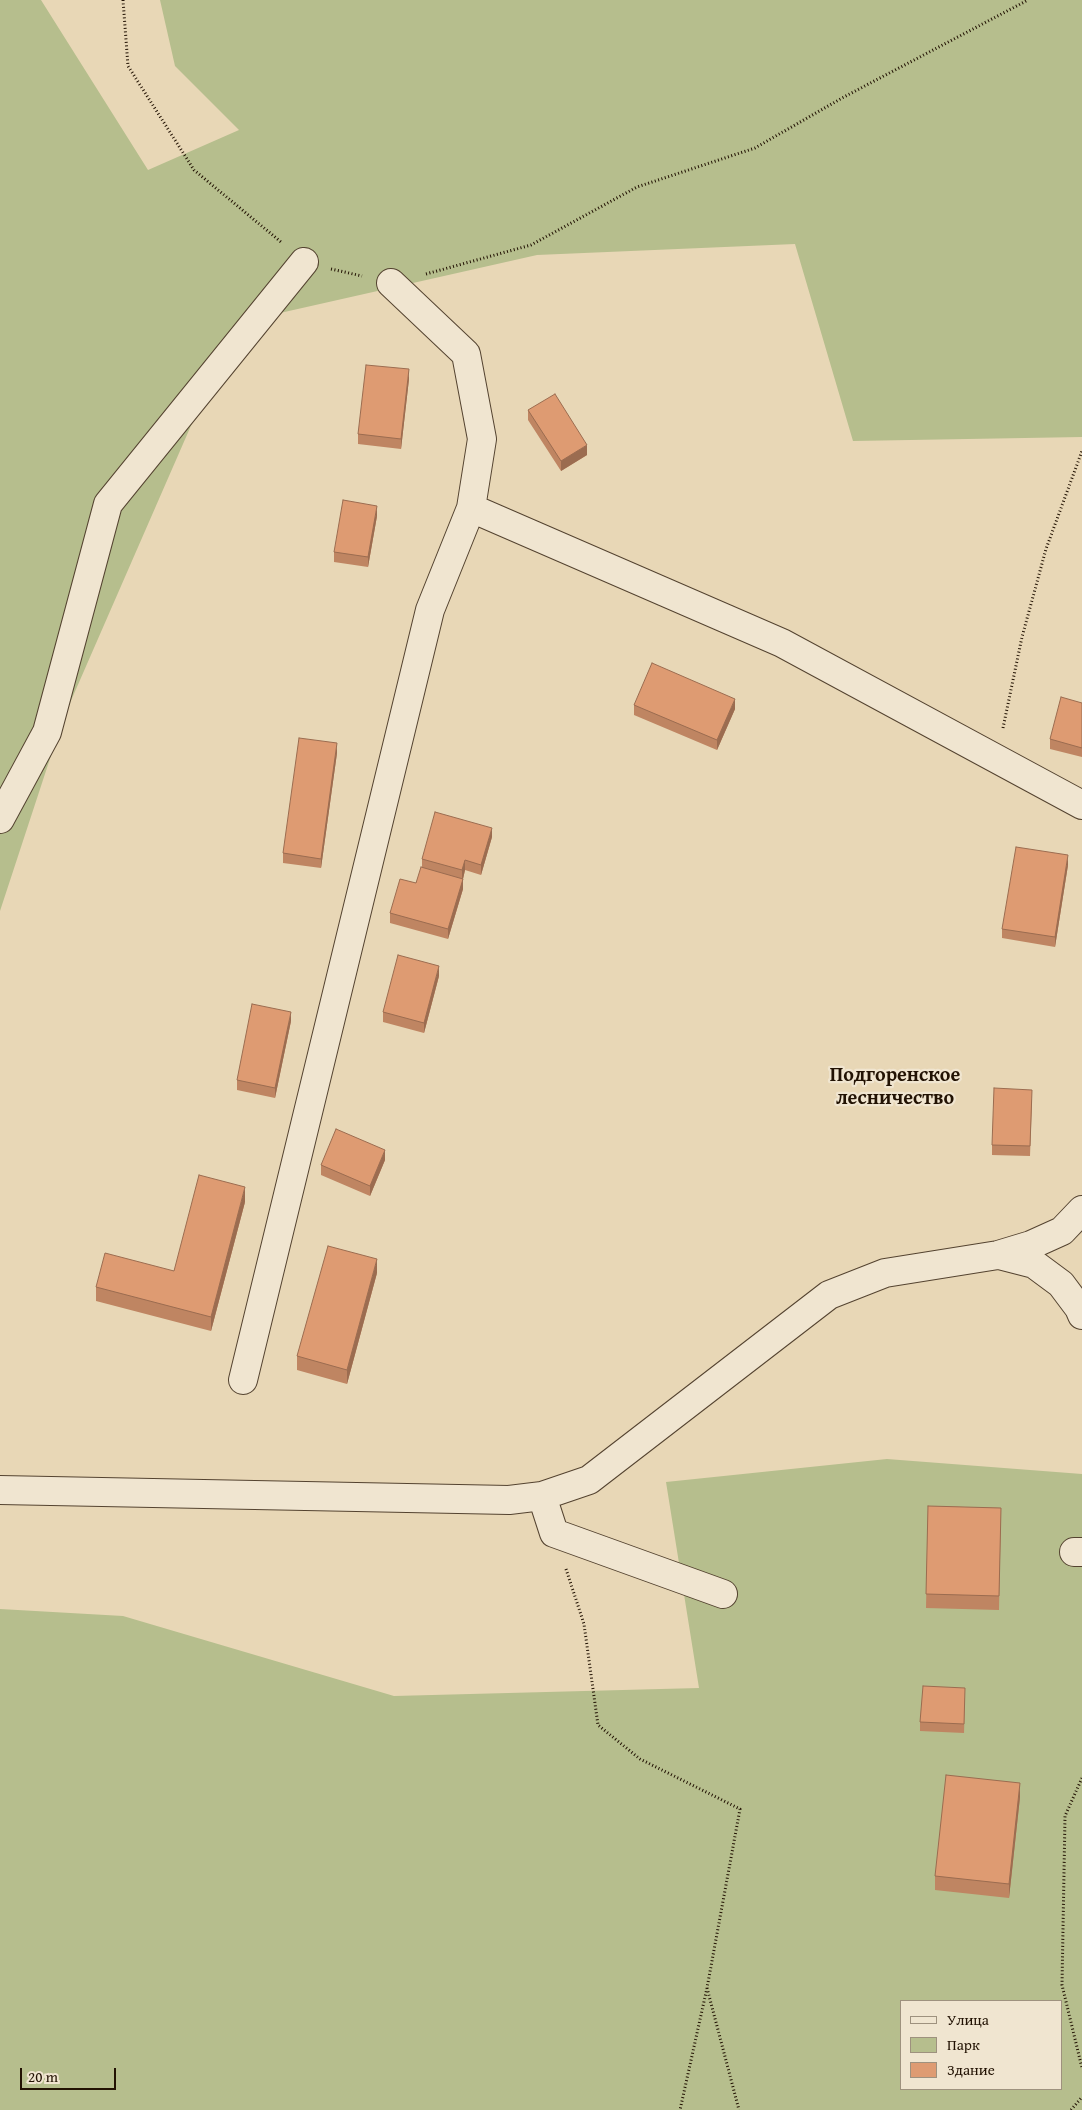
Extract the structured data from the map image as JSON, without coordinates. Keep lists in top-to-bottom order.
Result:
{
  "districts": ["Подгоренское лесничество"],
  "legend": ["Улица", "Парк", "Здание"],
  "scale_bar": "20 m"
}
